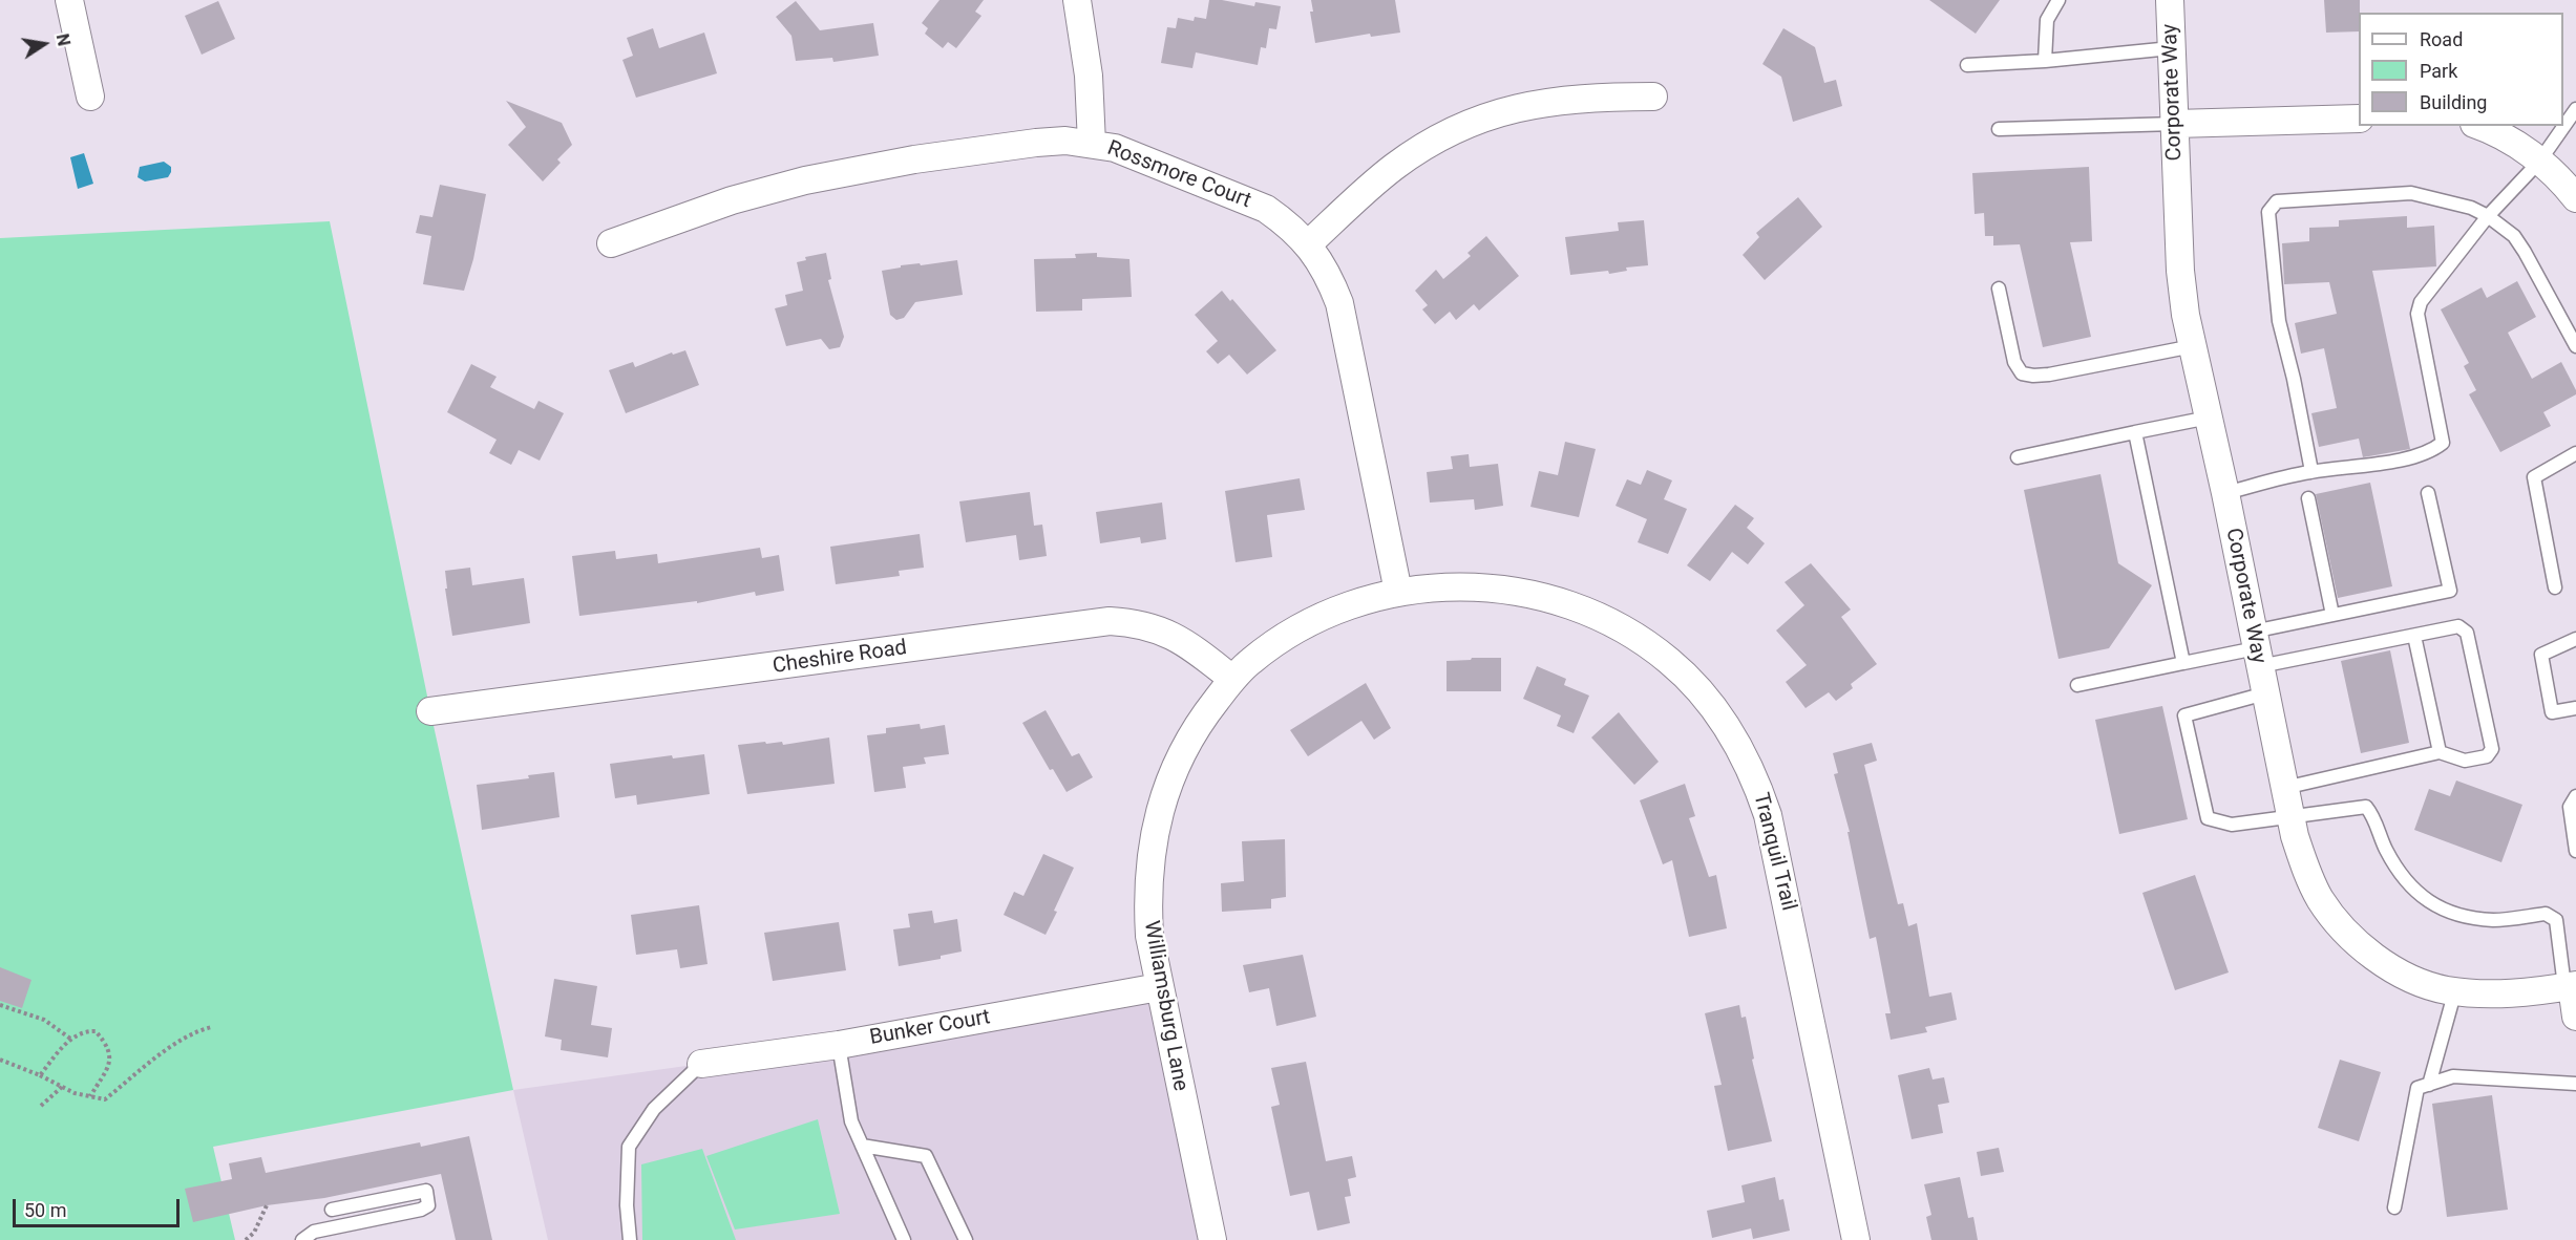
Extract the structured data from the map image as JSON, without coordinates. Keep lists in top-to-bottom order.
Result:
{
  "streets": {
    "street": [
      "Corporate Way",
      "Rossmore Court",
      "Cheshire Road",
      "Tranquil Trail",
      "Williamsburg Lane",
      "Bunker Court"
    ]
  },
  "crossings": [
    ["Rossmore Court", "Tranquil Trail"],
    ["Rossmore Court", "Williamsburg Lane"],
    ["Cheshire Road", "Williamsburg Lane"],
    ["Tranquil Trail", "Williamsburg Lane"],
    ["Williamsburg Lane", "Bunker Court"]
  ],
  "legend": ["Road", "Park", "Building"],
  "scale_bar": "50 m",
  "north": "right"
}
